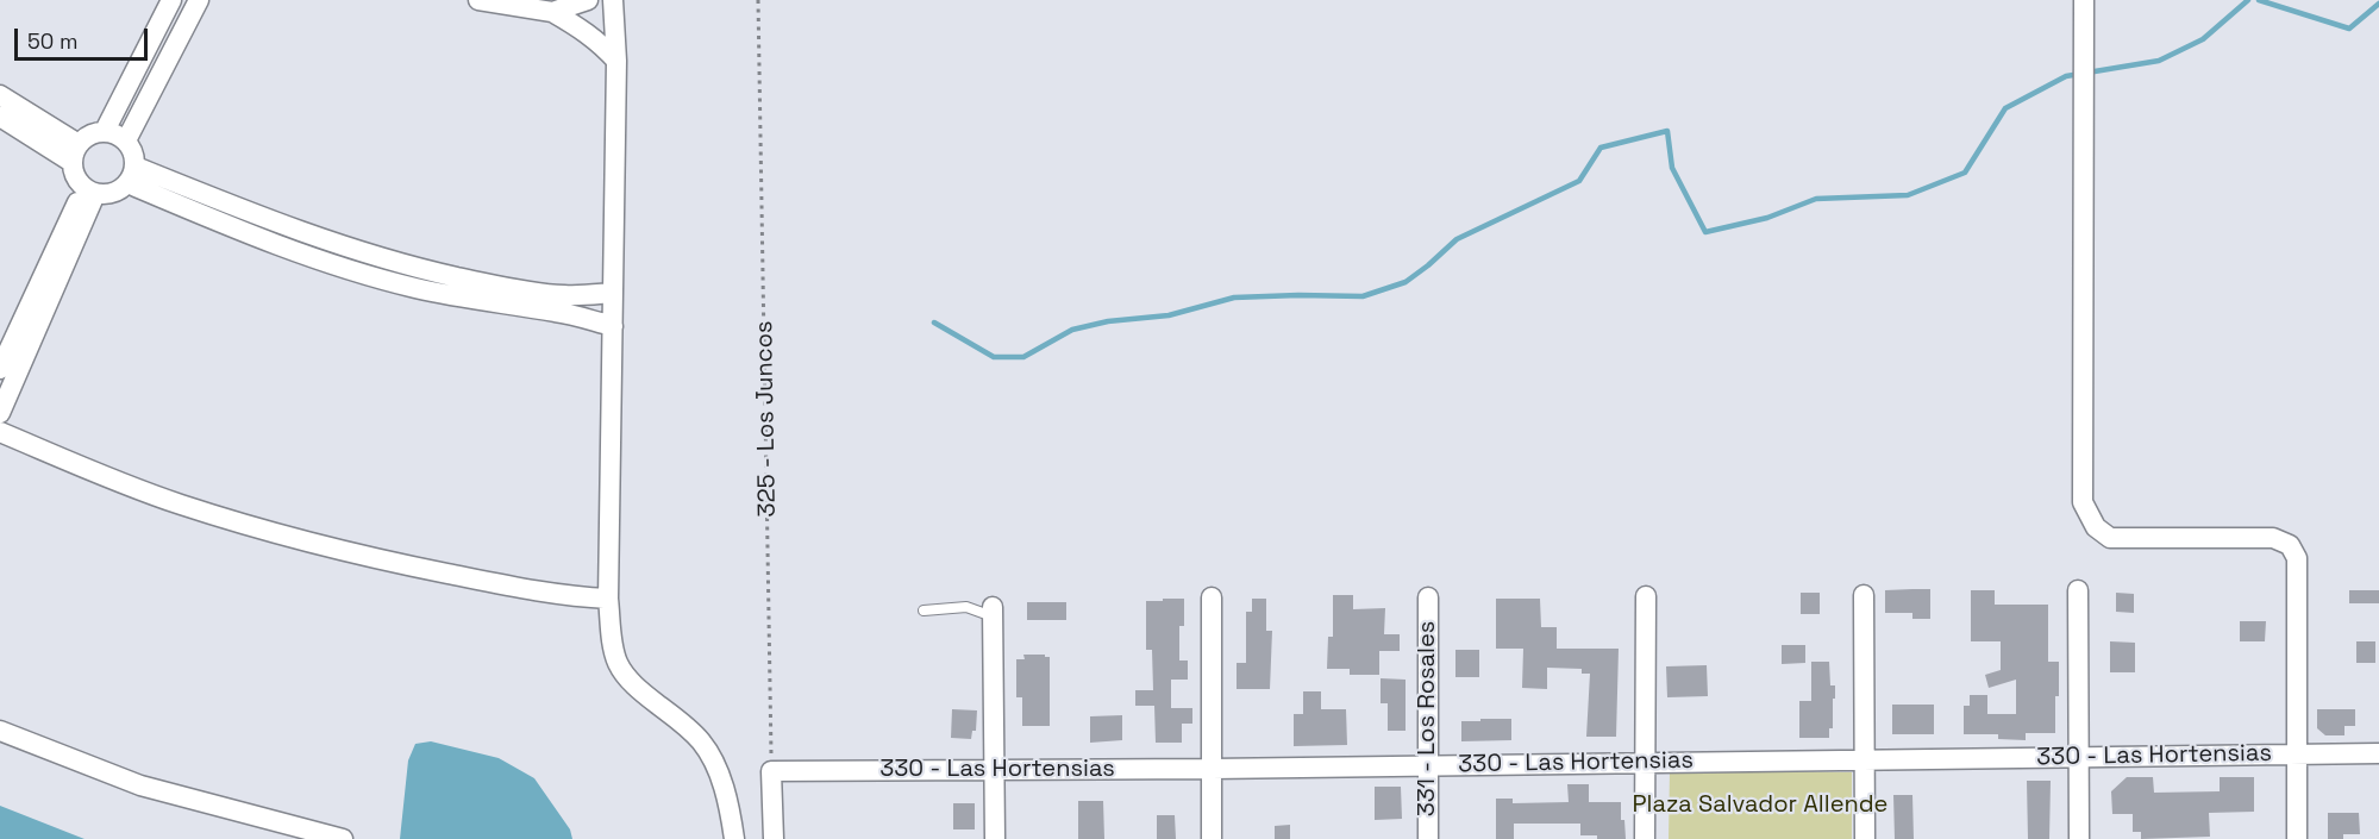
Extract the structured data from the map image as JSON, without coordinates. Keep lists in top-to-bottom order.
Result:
{
  "streets": {
    "street": ["331 - Los Rosales", "330 - Las Hortensias"],
    "path": ["325 - Los Juncos"]
  },
  "crossings": [
    ["325 - Los Juncos", "330 - Las Hortensias"],
    ["331 - Los Rosales", "330 - Las Hortensias"]
  ],
  "parks": ["Plaza Salvador Allende"],
  "scale_bar": "50 m"
}
